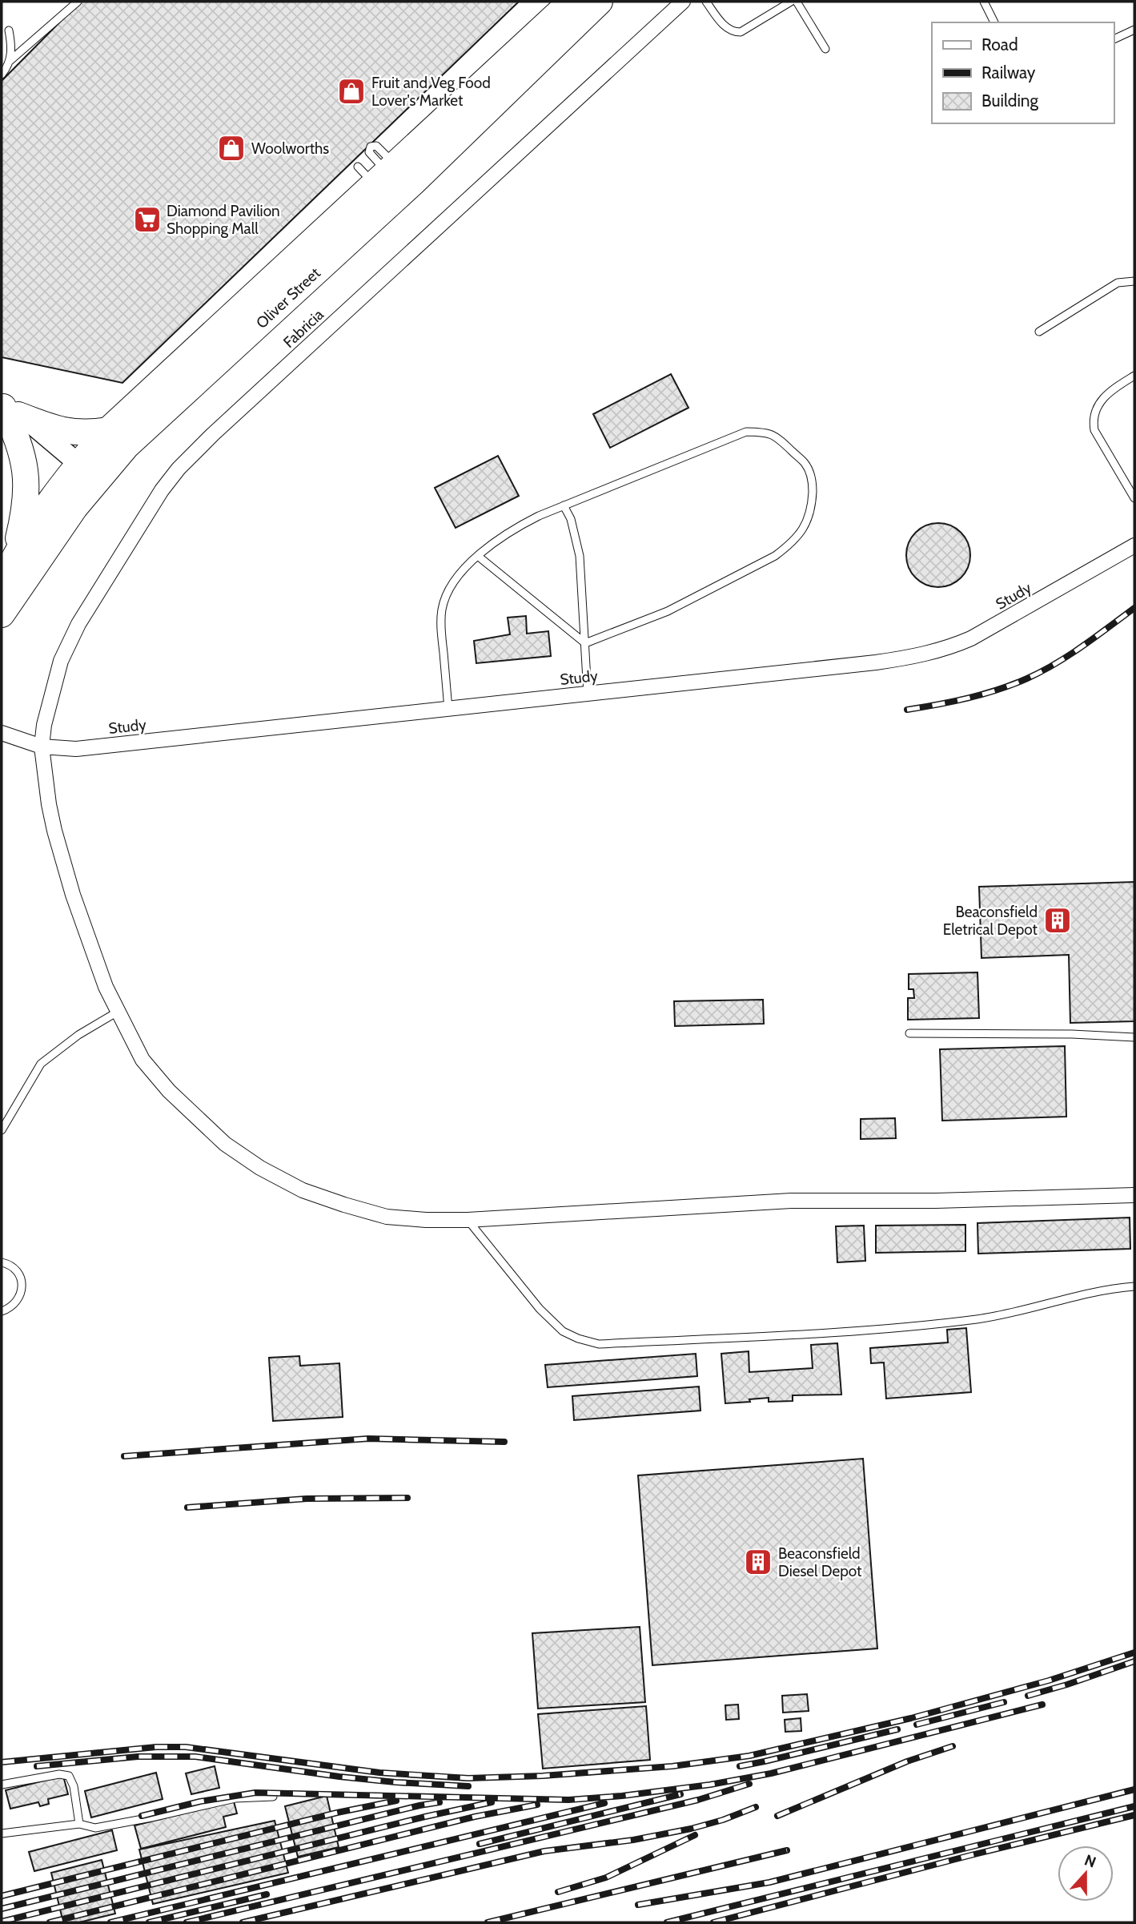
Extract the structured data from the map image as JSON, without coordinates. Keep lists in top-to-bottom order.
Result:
{
  "streets": {
    "highway": ["Oliver Street"],
    "street": ["Fabricia", "Study"]
  },
  "crossings": [
    ["Fabricia", "Study"]
  ],
  "places": {
    "shop": ["Fruit and Veg Food Lover's Market", "Woolworths"],
    "supermarket": ["Diamond Pavilion Shopping Mall"],
    "building": ["Beaconsfield Eletrical Depot", "Beaconsfield Diesel Depot"]
  },
  "legend": ["Road", "Railway", "Building"],
  "north": "top"
}
